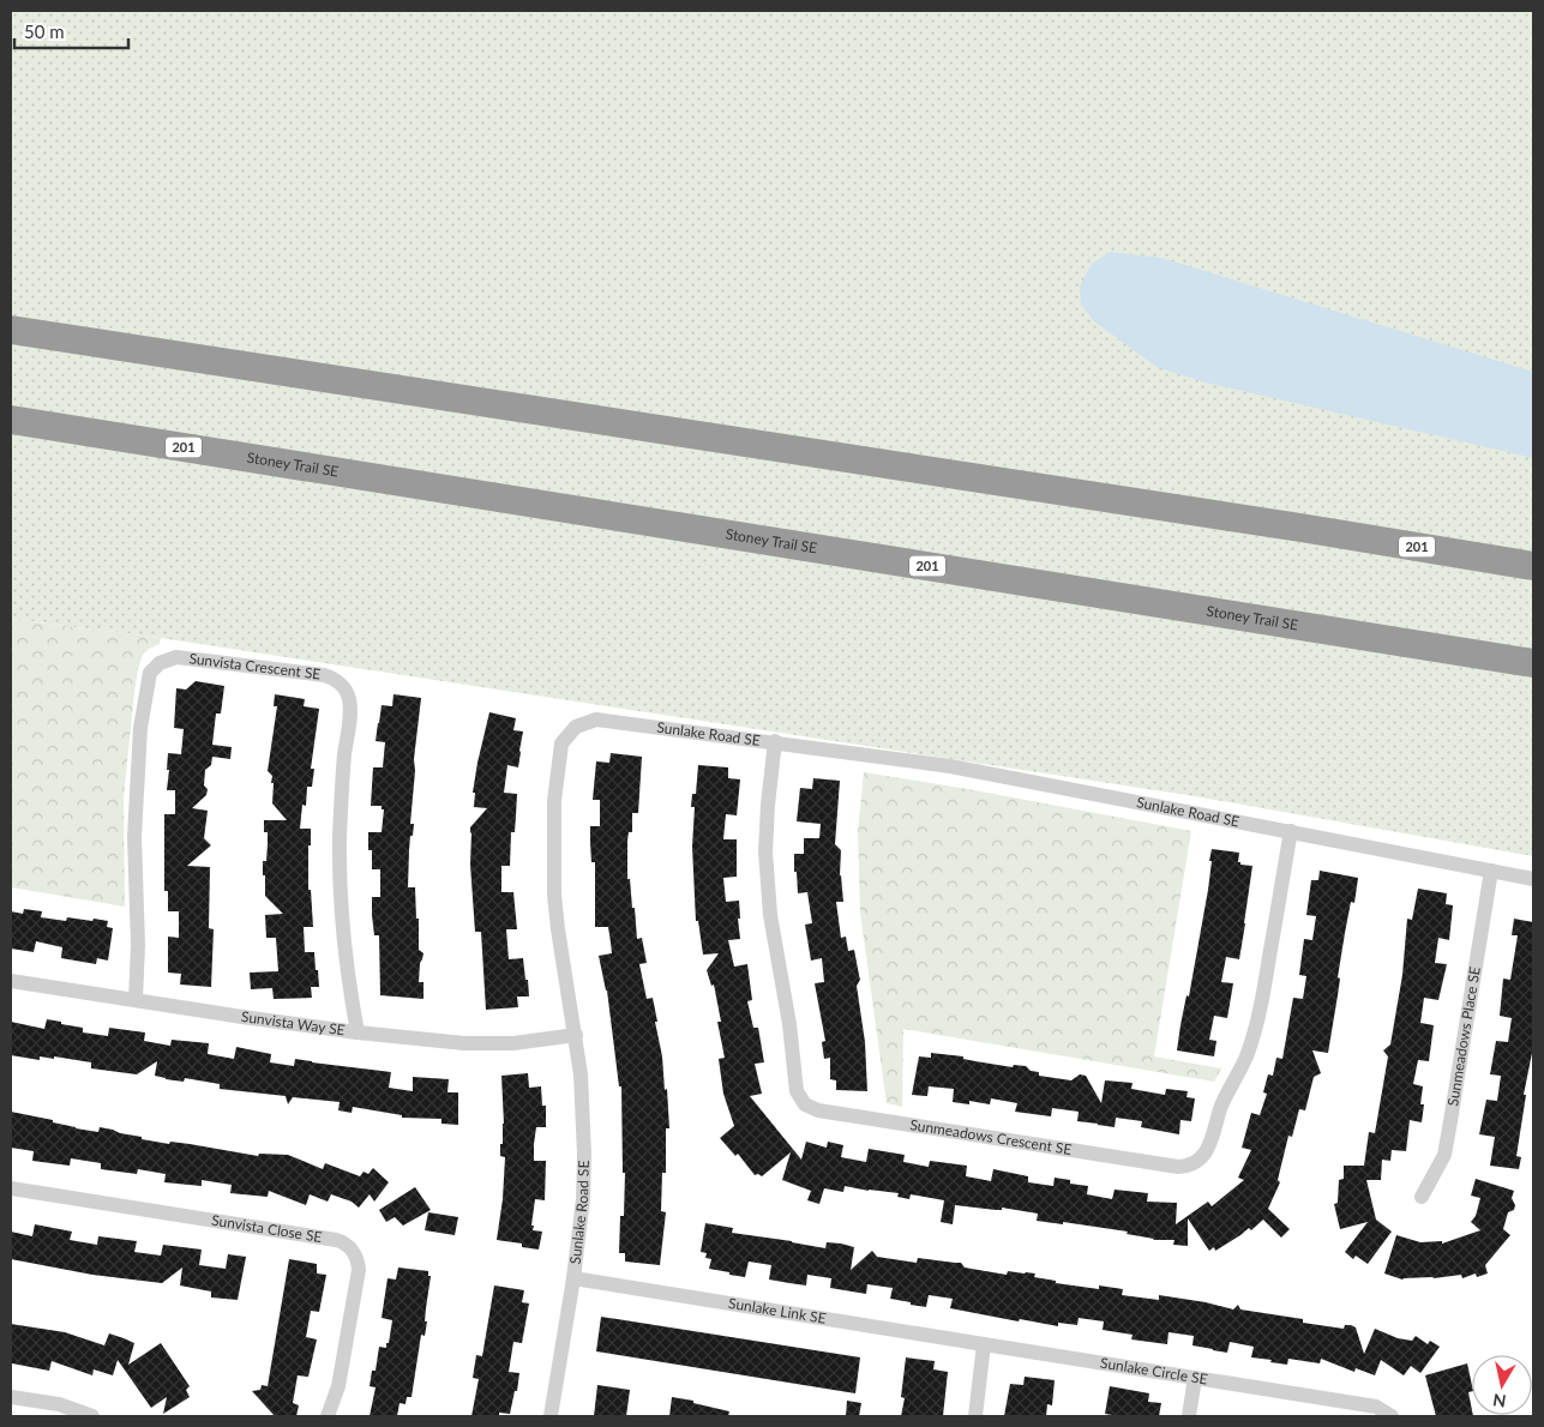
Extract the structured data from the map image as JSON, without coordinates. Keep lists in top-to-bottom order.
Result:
{
  "streets": {
    "highway": ["201", "Stoney Trail SE"],
    "street": [
      "Sunvista Crescent SE",
      "Sunlake Road SE",
      "Sunvista Way SE",
      "Sunmeadows Place SE",
      "Sunmeadows Crescent SE",
      "Sunvista Close SE",
      "Sunlake Link SE",
      "Sunlake Circle SE"
    ]
  },
  "crossings": [
    ["Sunvista Crescent SE", "Sunvista Way SE"],
    ["Sunlake Road SE", "Sunvista Way SE"],
    ["Sunlake Road SE", "Sunmeadows Place SE"],
    ["Sunlake Road SE", "Sunmeadows Crescent SE"],
    ["Sunlake Road SE", "Sunlake Link SE"],
    ["Sunlake Link SE", "Sunlake Circle SE"]
  ],
  "scale_bar": "50 m",
  "north": "bottom"
}
